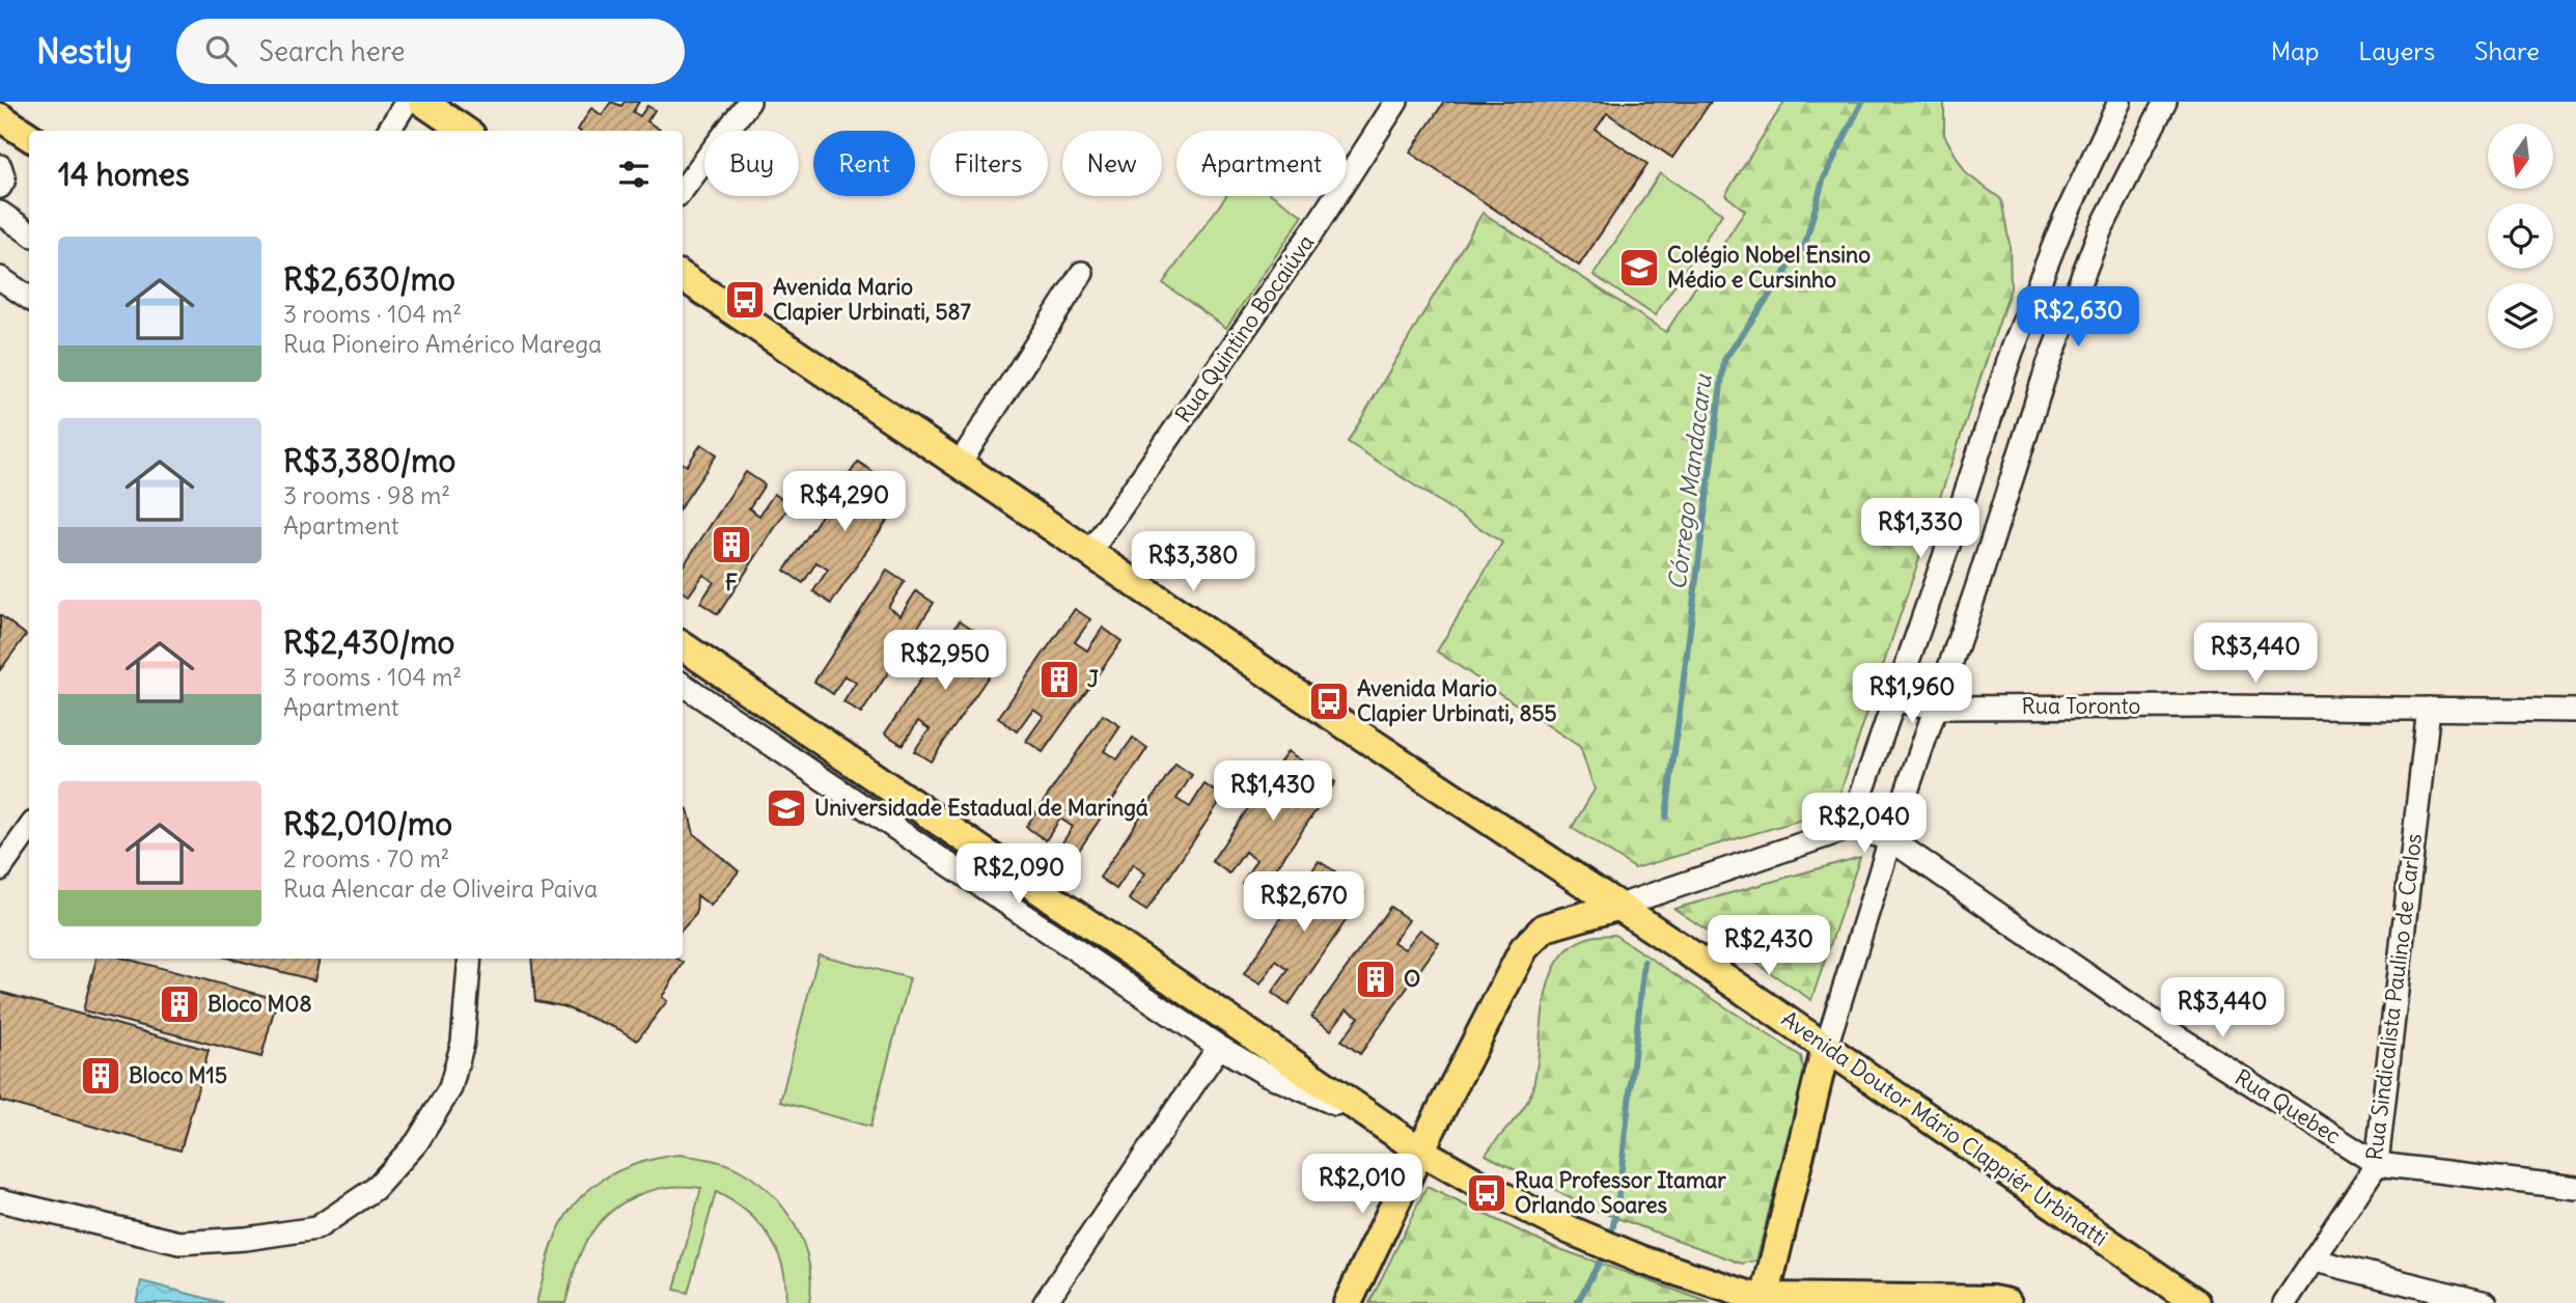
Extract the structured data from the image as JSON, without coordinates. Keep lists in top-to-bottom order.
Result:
{
  "streets": {
    "main road": ["Avenida Doutor Mário Clappiér Urbinatti"],
    "street": [
      "Rua Quintino Bocaiúva",
      "Rua Toronto",
      "Rua Sindicalista Paulino de Carlos",
      "Rua Quebec"
    ]
  },
  "crossings": [
    ["Rua Quintino Bocaiúva", "Avenida Doutor Mário Clappiér Urbinatti"],
    ["Rua Toronto", "Rua Sindicalista Paulino de Carlos"],
    ["Rua Sindicalista Paulino de Carlos", "Rua Quebec"]
  ],
  "water": ["Córrego Mandacaru"],
  "places": {
    "school or university": ["Colégio Nobel Ensino Médio e Cursinho", "Universidade Estadual de Maringá"],
    "bus stop": ["Avenida Mario Clapier Urbinati, 587", "Avenida Mario Clapier Urbinati, 855", "Rua Professor Itamar Orlando Soares"],
    "building": [
      "F",
      "J",
      "O",
      "Bloco M08",
      "Bloco M15"
    ]
  },
  "north": "bottom",
  "page": {
    "header": "Nestly",
    "search": "Search here",
    "nav": ["Map", "Layers", "Share"],
    "chip": [
      "Buy",
      "Rent",
      "Filters",
      "New",
      "Apartment"
    ],
    "heading": "14 homes",
    "list": [
      {
        "name": "R$2,630/mo",
        "note": "3 rooms · 104 m² · Rua Pioneiro Américo Marega"
      },
      {
        "name": "R$3,380/mo",
        "note": "3 rooms · 98 m² · Apartment"
      },
      {
        "name": "R$2,430/mo",
        "note": "3 rooms · 104 m² · Apartment"
      },
      {
        "name": "R$2,010/mo",
        "note": "2 rooms · 70 m² · Rua Alencar de Oliveira Paiva"
      }
    ],
    "price": [
      "R$2,630",
      "R$4,290",
      "R$1,330",
      "R$3,380",
      "R$3,440",
      "R$2,950",
      "R$1,960",
      "R$1,430",
      "R$2,040",
      "R$2,090",
      "R$2,670",
      "R$2,430",
      "R$3,440",
      "R$2,010"
    ]
  }
}
